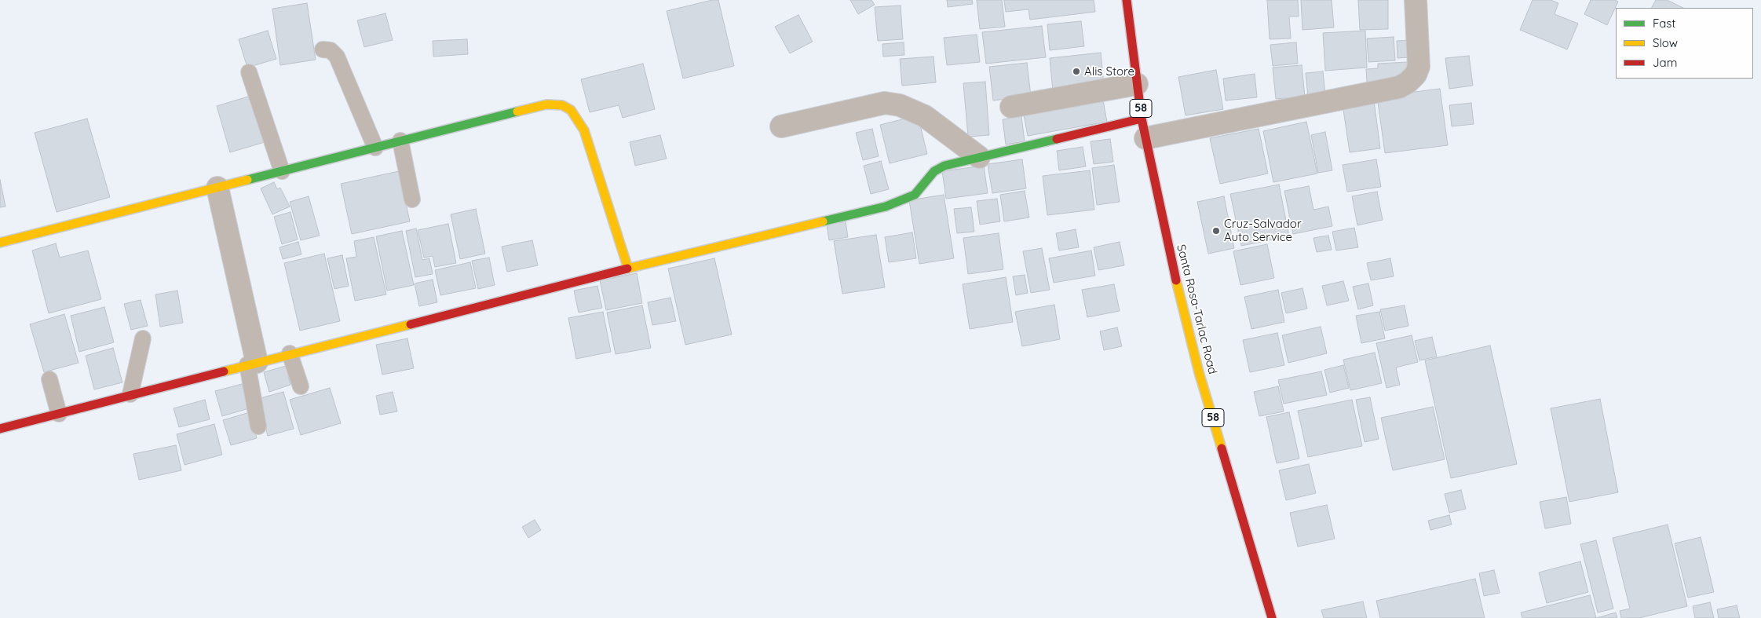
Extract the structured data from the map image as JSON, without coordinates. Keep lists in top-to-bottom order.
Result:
{
  "streets": {
    "main road": ["58", "Santa Rosa-Tarlac Road"]
  },
  "places": ["Alis Store", "Cruz-Salvador Auto Service"],
  "legend": ["Fast", "Slow", "Jam"]
}
